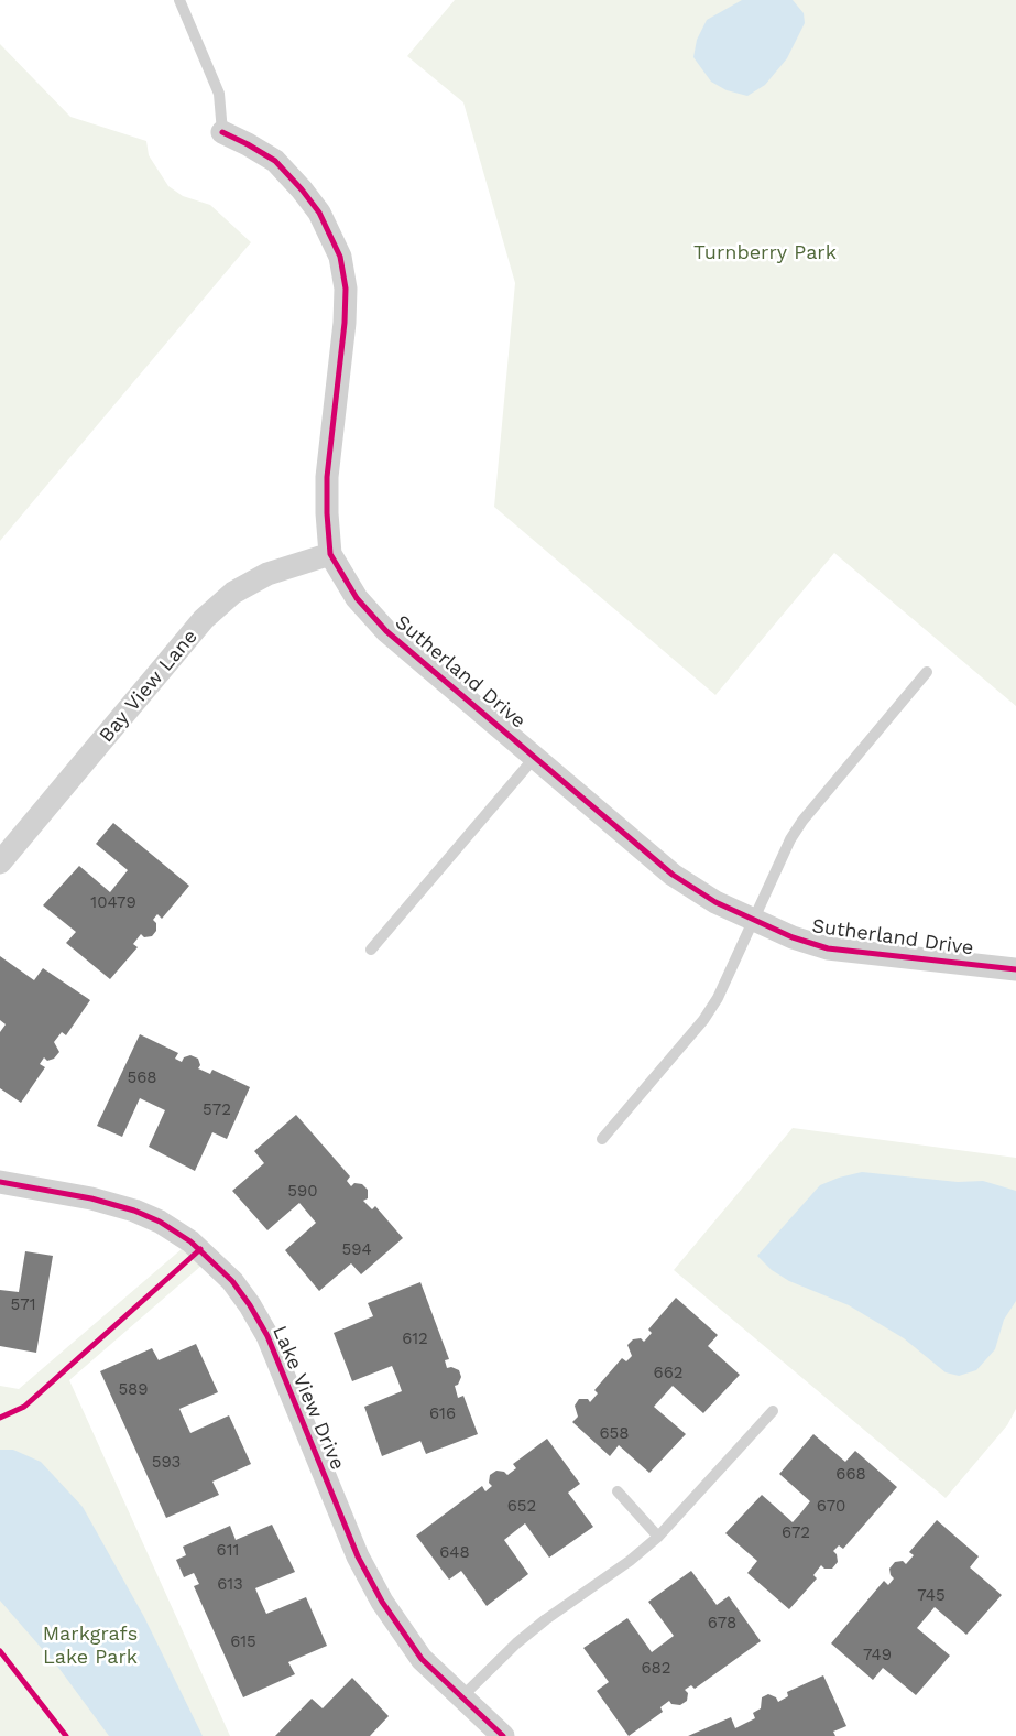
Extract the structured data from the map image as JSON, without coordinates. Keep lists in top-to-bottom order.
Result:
{
  "streets": {
    "street": ["Sutherland Drive", "Bay View Lane", "Lake View Drive"]
  },
  "crossings": [
    ["Sutherland Drive", "Bay View Lane"]
  ],
  "parks": ["Turnberry Park", "Markgrafs Lake Park"],
  "house_numbers": [
    "10479",
    "568",
    "572",
    "590",
    "594",
    "571",
    "612",
    "662",
    "589",
    "616",
    "658",
    "593",
    "668",
    "652",
    "670",
    "672",
    "611",
    "648",
    "613",
    "745",
    "678",
    "615",
    "749",
    "682"
  ]
}
